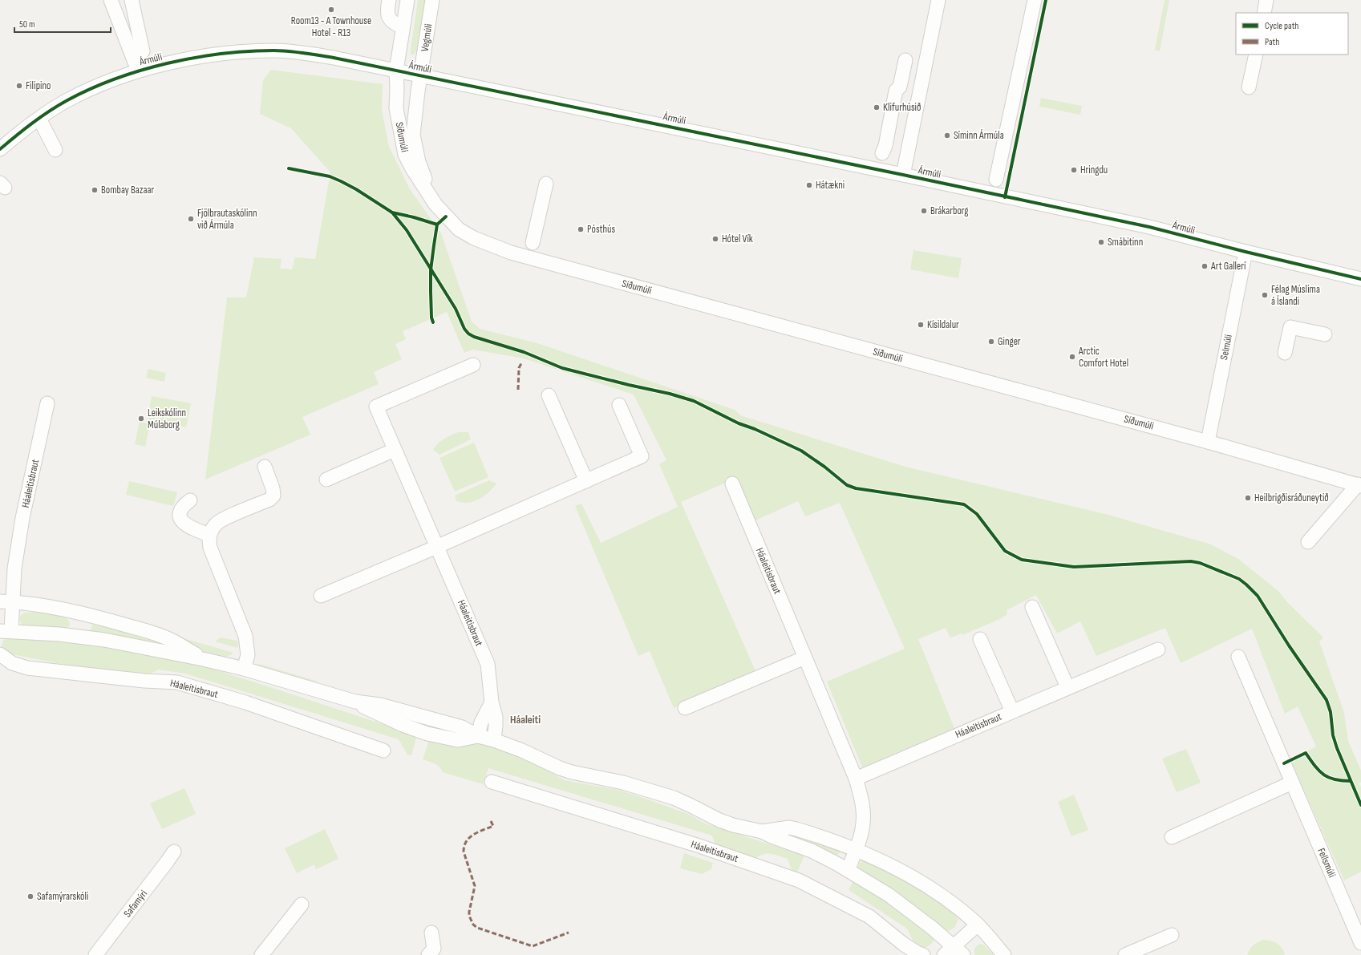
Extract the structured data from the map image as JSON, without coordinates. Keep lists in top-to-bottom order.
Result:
{
  "streets": {
    "street": [
      "Vegmúli",
      "Ármúli",
      "Síðumúli",
      "Selmúli",
      "Háaleitisbraut",
      "Fellsmúli",
      "Safamýri"
    ]
  },
  "crossings": [
    ["Vegmúli", "Ármúli"],
    ["Vegmúli", "Síðumúli"],
    ["Ármúli", "Síðumúli"],
    ["Ármúli", "Selmúli"],
    ["Síðumúli", "Selmúli"]
  ],
  "districts": ["Háaleiti"],
  "places": [
    "Room13 - A Townhouse Hotel - R13",
    "Filipino",
    "Klifurhúsið",
    "Síminn Ármúla",
    "Hringdu",
    "Hátækni",
    "Bombay Bazaar",
    "Brákarborg",
    "Fjölbrautaskólinn við Ármúla",
    "Pósthús",
    "Hótel Vík",
    "Smábitinn",
    "Art Gallerí",
    "Félag Múslima á Íslandi",
    "Kísildalur",
    "Ginger",
    "Arctic Comfort Hotel",
    "Leikskólinn Múlaborg",
    "Heilbrigðisráðuneytið",
    "Safamýrarskóli"
  ],
  "legend": ["Cycle path", "Path"],
  "scale_bar": "50 m"
}
